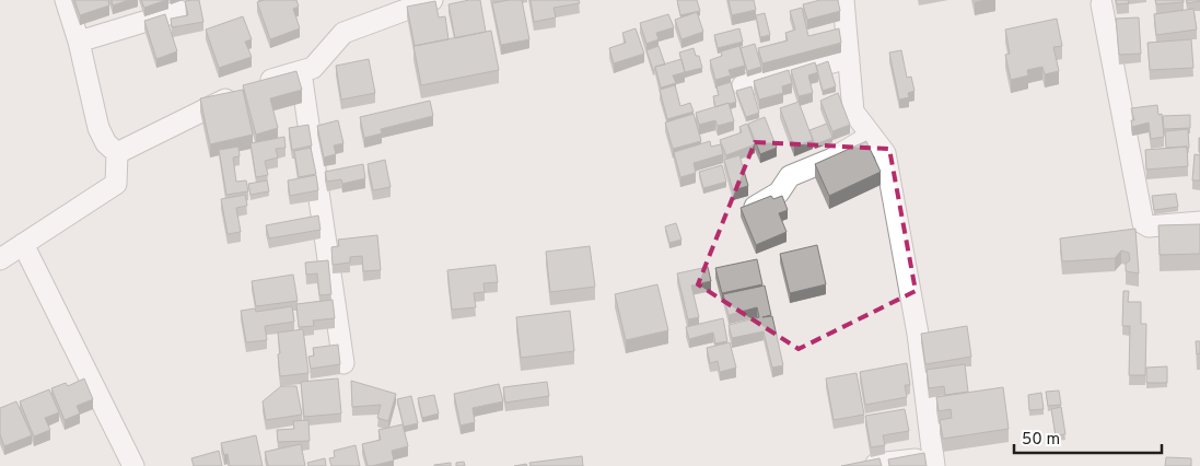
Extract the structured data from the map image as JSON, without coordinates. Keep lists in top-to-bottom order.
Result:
{
  "scale_bar": "50 m"
}
